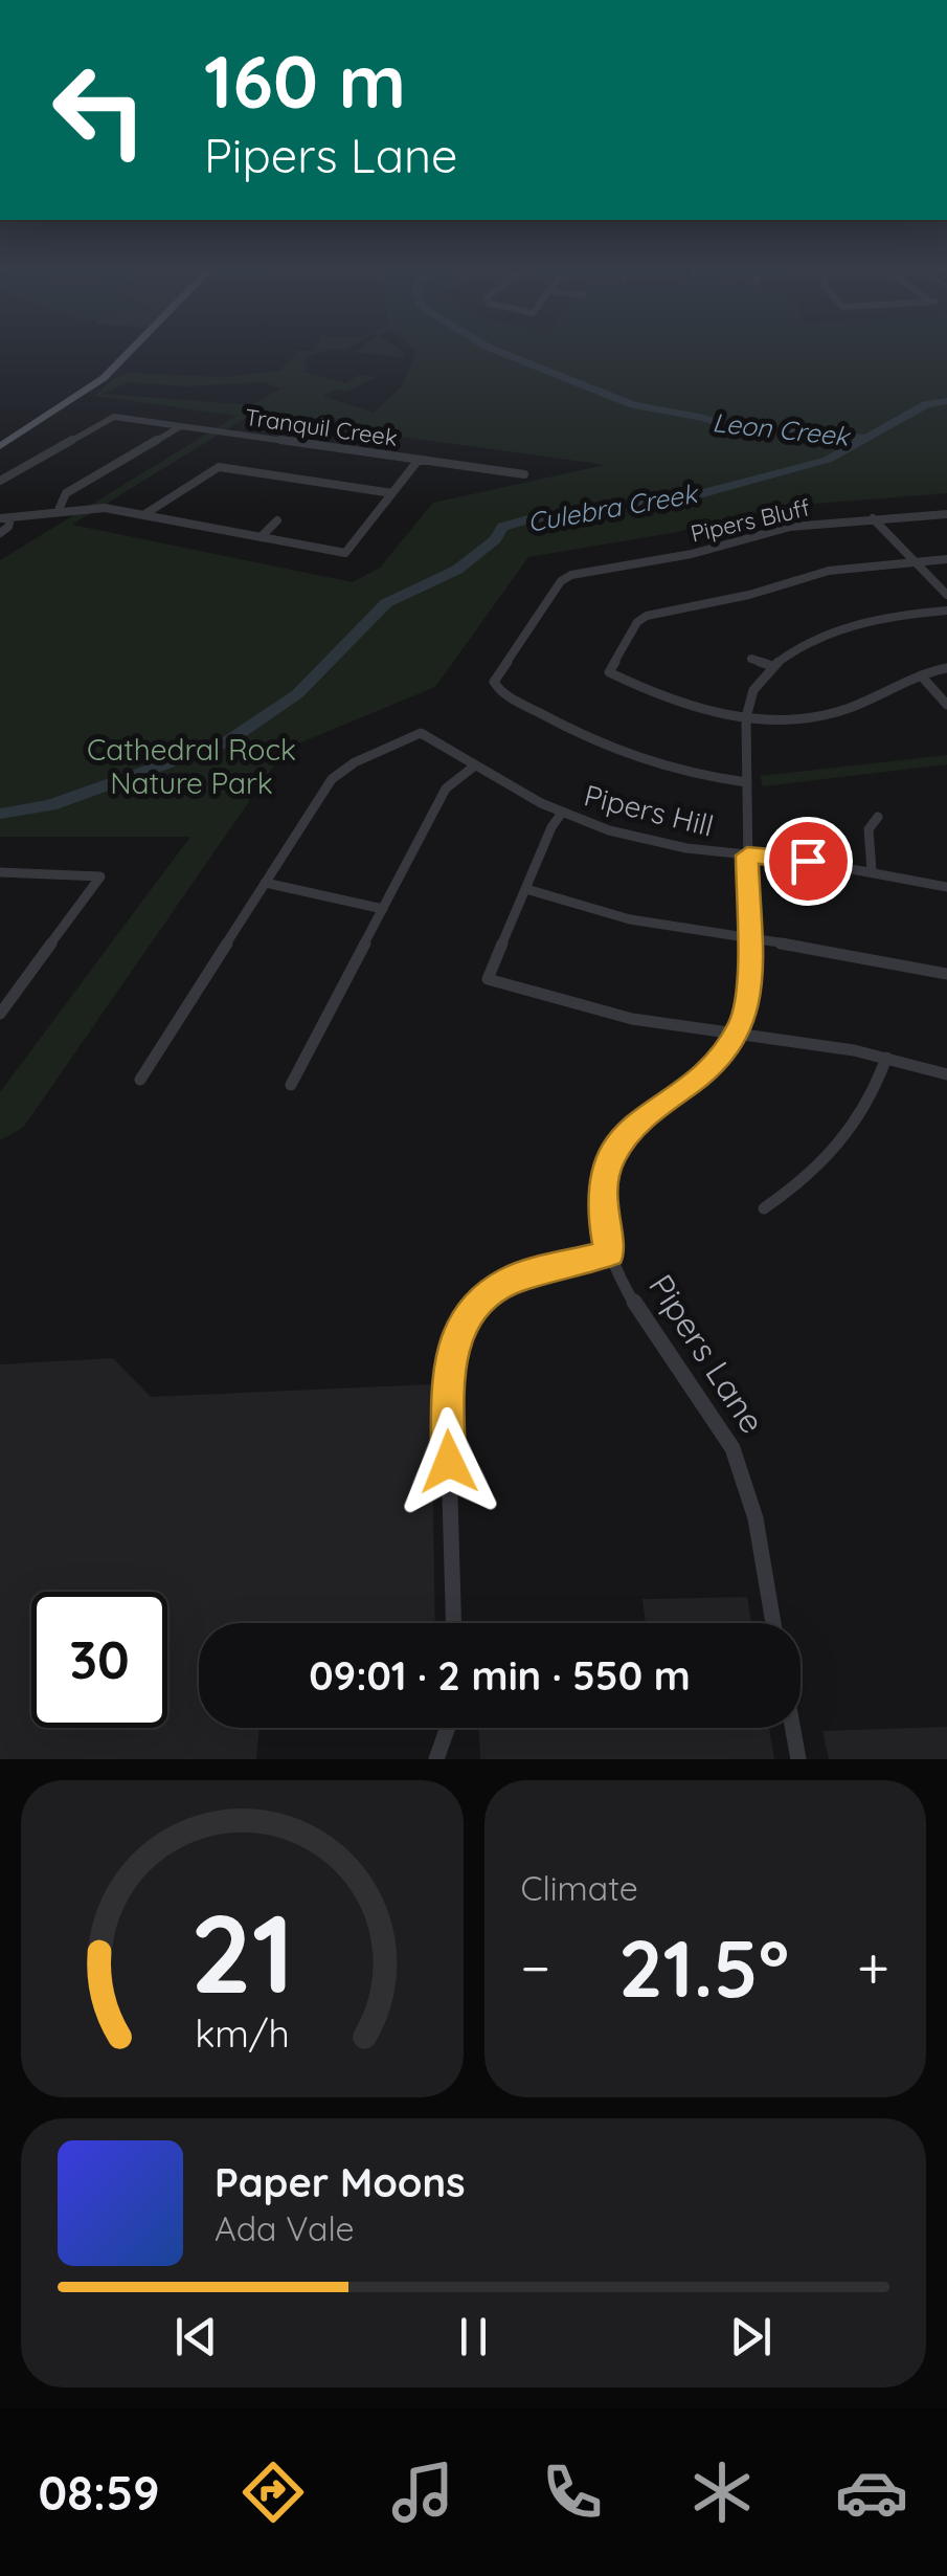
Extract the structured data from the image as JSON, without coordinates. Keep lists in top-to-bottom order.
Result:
{
  "streets": {
    "street": [
      "Tranquil Creek",
      "Pipers Bluff",
      "Pipers Hill",
      "Pipers Lane"
    ]
  },
  "crossings": [
    ["Pipers Bluff", "Pipers Lane"],
    ["Pipers Hill", "Pipers Lane"]
  ],
  "water": ["Leon Creek", "Culebra Creek"],
  "parks": ["Cathedral Rock Nature Park"],
  "page": {
    "turn": ["160 m", "Pipers Lane"],
    "limit": "30",
    "trip": "09:01 · 2 min · 550 m",
    "tile": "Climate",
    "heat": ["−", "21.5°", "+"],
    "song": ["Paper Moons", "Ada Vale"],
    "tabs": "08:59",
    "gauge": ["21", "km/h"]
  }
}
